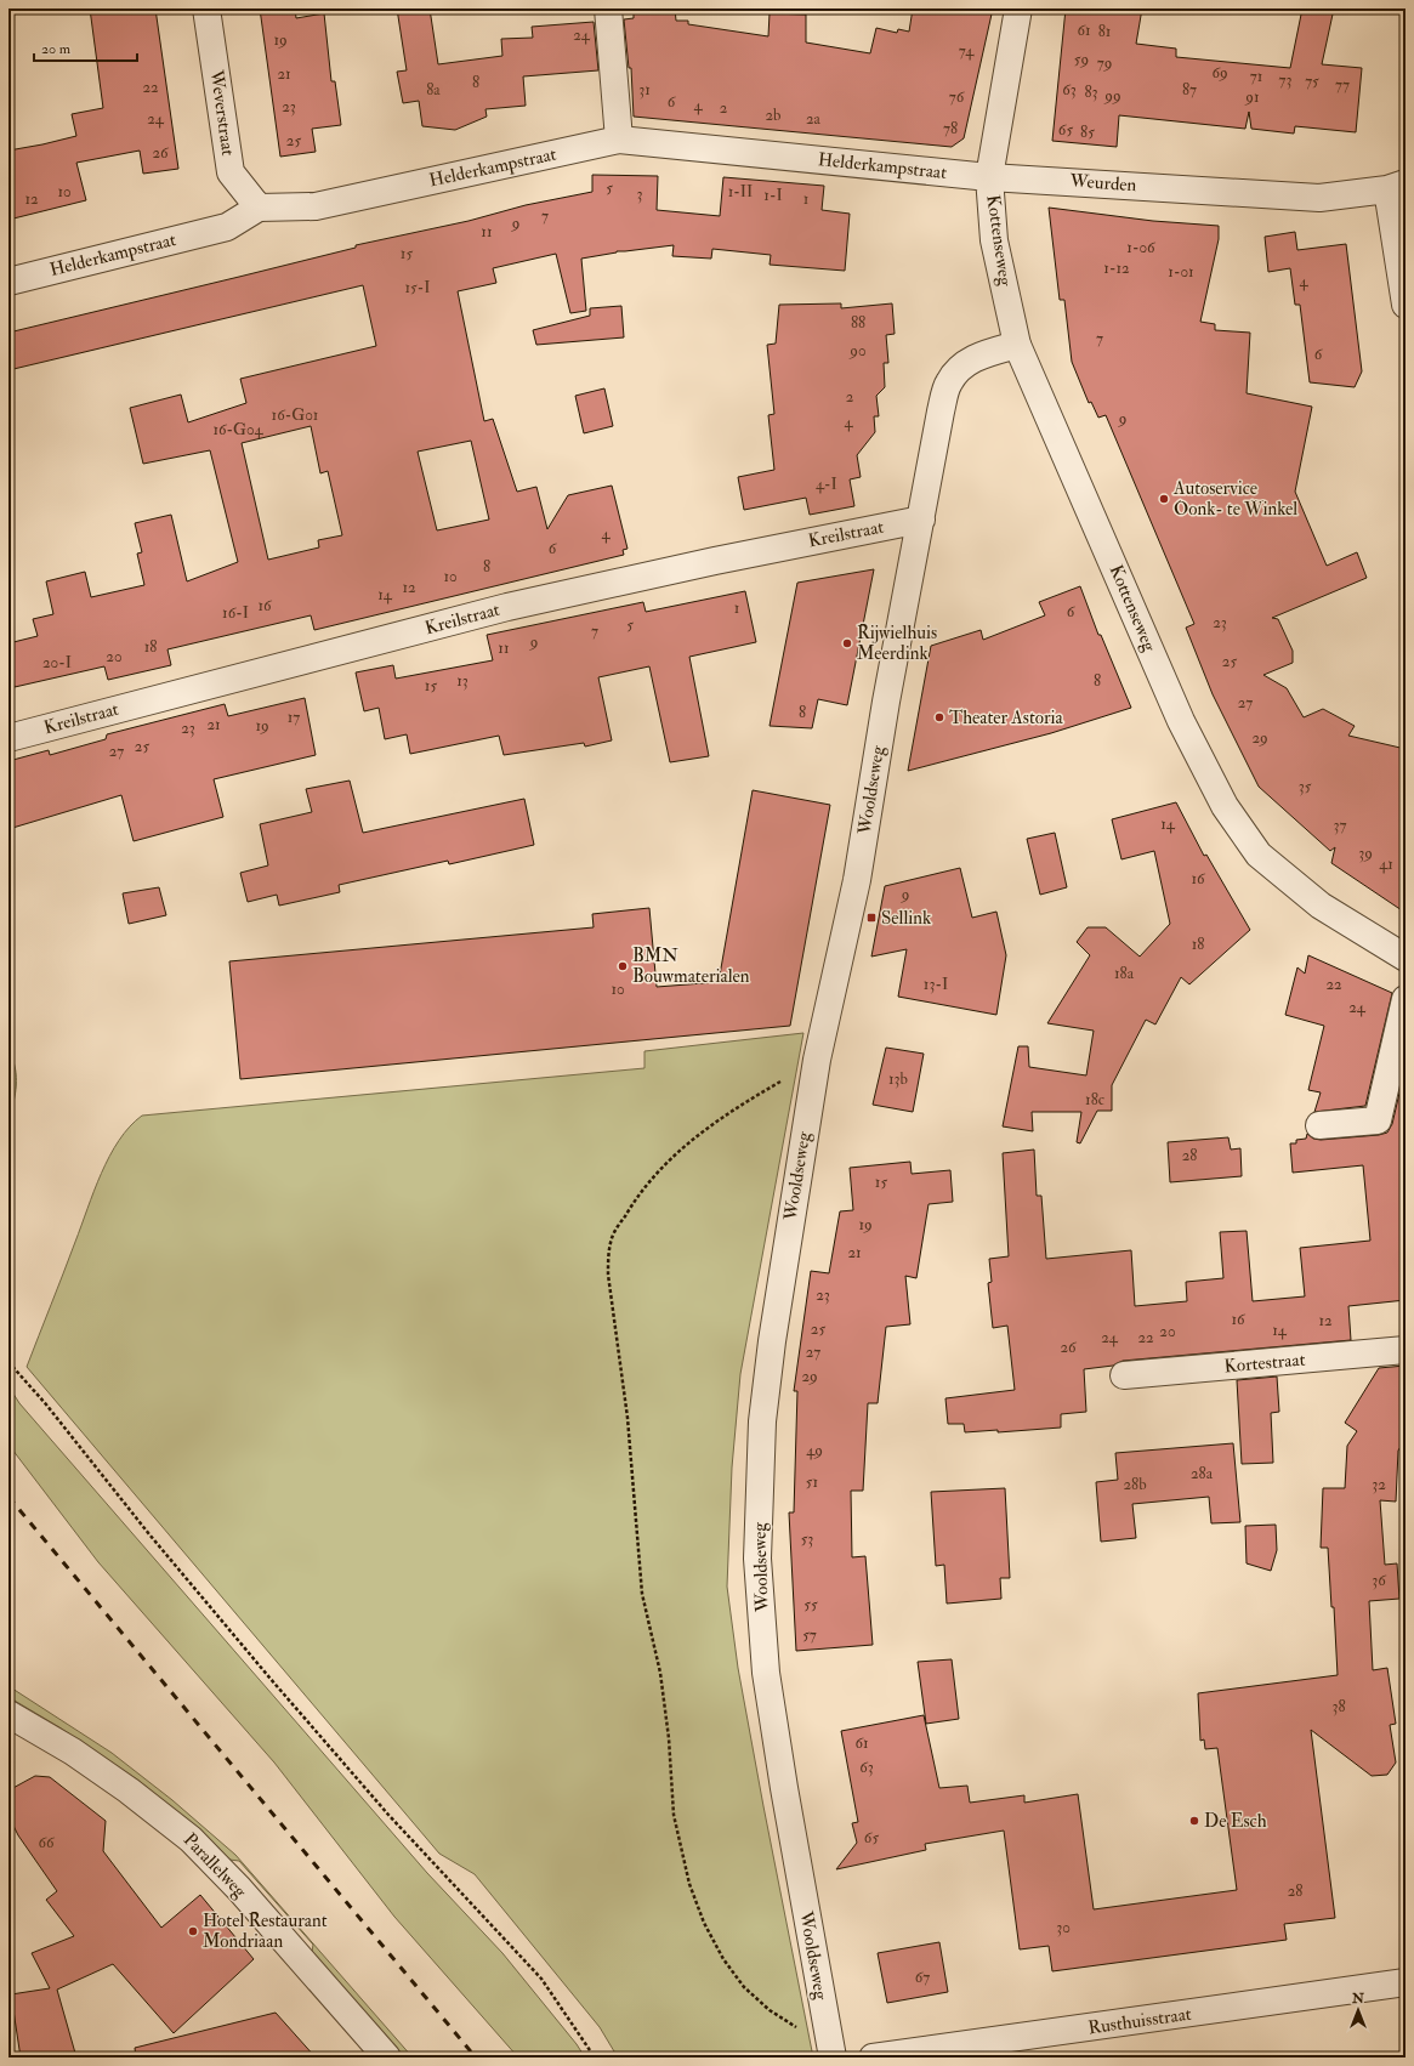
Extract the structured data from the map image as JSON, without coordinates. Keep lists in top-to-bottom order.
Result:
{
  "streets": {
    "street": [
      "Weverstraat",
      "Helderkampstraat",
      "Weurden",
      "Kottenseweg",
      "Kreilstraat",
      "Wooldseweg",
      "Kortestraat",
      "Parallelweg",
      "Rusthuisstraat"
    ]
  },
  "crossings": [
    ["Weverstraat", "Helderkampstraat"],
    ["Helderkampstraat", "Weurden"],
    ["Helderkampstraat", "Kottenseweg"],
    ["Weurden", "Kottenseweg"],
    ["Kottenseweg", "Wooldseweg"],
    ["Kreilstraat", "Wooldseweg"]
  ],
  "places": {
    "other": [
      "Autoservice Oonk- te Winkel",
      "Rijwielhuis Meerdink",
      "Theater Astoria",
      "BMN Bouwmaterialen",
      "De Esch",
      "Hotel Restaurant Mondriaan"
    ],
    "transit": ["Sellink"]
  },
  "house_numbers": [
    "61",
    "81",
    "24",
    "19",
    "74",
    "59",
    "79",
    "69",
    "21",
    "71",
    "73",
    "75",
    "8",
    "77",
    "22",
    "8a",
    "31",
    "63",
    "87",
    "83",
    "99",
    "76",
    "91",
    "6",
    "4",
    "23",
    "2",
    "2b",
    "24",
    "2a",
    "78",
    "65",
    "85",
    "25",
    "26",
    "5",
    "10",
    "1-II",
    "3",
    "1-I",
    "12",
    "1",
    "7",
    "9",
    "11",
    "1-06",
    "15",
    "1-12",
    "1-01",
    "4",
    "15-I",
    "88",
    "7",
    "90",
    "6",
    "2",
    "16-G01",
    "9",
    "4",
    "16-G04",
    "4-I",
    "4",
    "6",
    "8",
    "10",
    "12",
    "14",
    "16",
    "1",
    "6",
    "16-I",
    "23",
    "5",
    "7",
    "9",
    "18",
    "11",
    "20",
    "25",
    "20-I",
    "13",
    "8",
    "15",
    "27",
    "8",
    "17",
    "21",
    "19",
    "23",
    "29",
    "25",
    "27",
    "35",
    "14",
    "37",
    "39",
    "41",
    "16",
    "9",
    "18",
    "18a",
    "13-I",
    "22",
    "10",
    "24",
    "13b",
    "18c",
    "28",
    "15",
    "19",
    "21",
    "23",
    "16",
    "12",
    "25",
    "14",
    "20",
    "24",
    "22",
    "26",
    "27",
    "29",
    "49",
    "28a",
    "51",
    "28b",
    "32",
    "53",
    "36",
    "55",
    "57",
    "38",
    "61",
    "63",
    "65",
    "66",
    "28",
    "30",
    "67"
  ],
  "scale_bar": "20 m",
  "north": "top"
}
